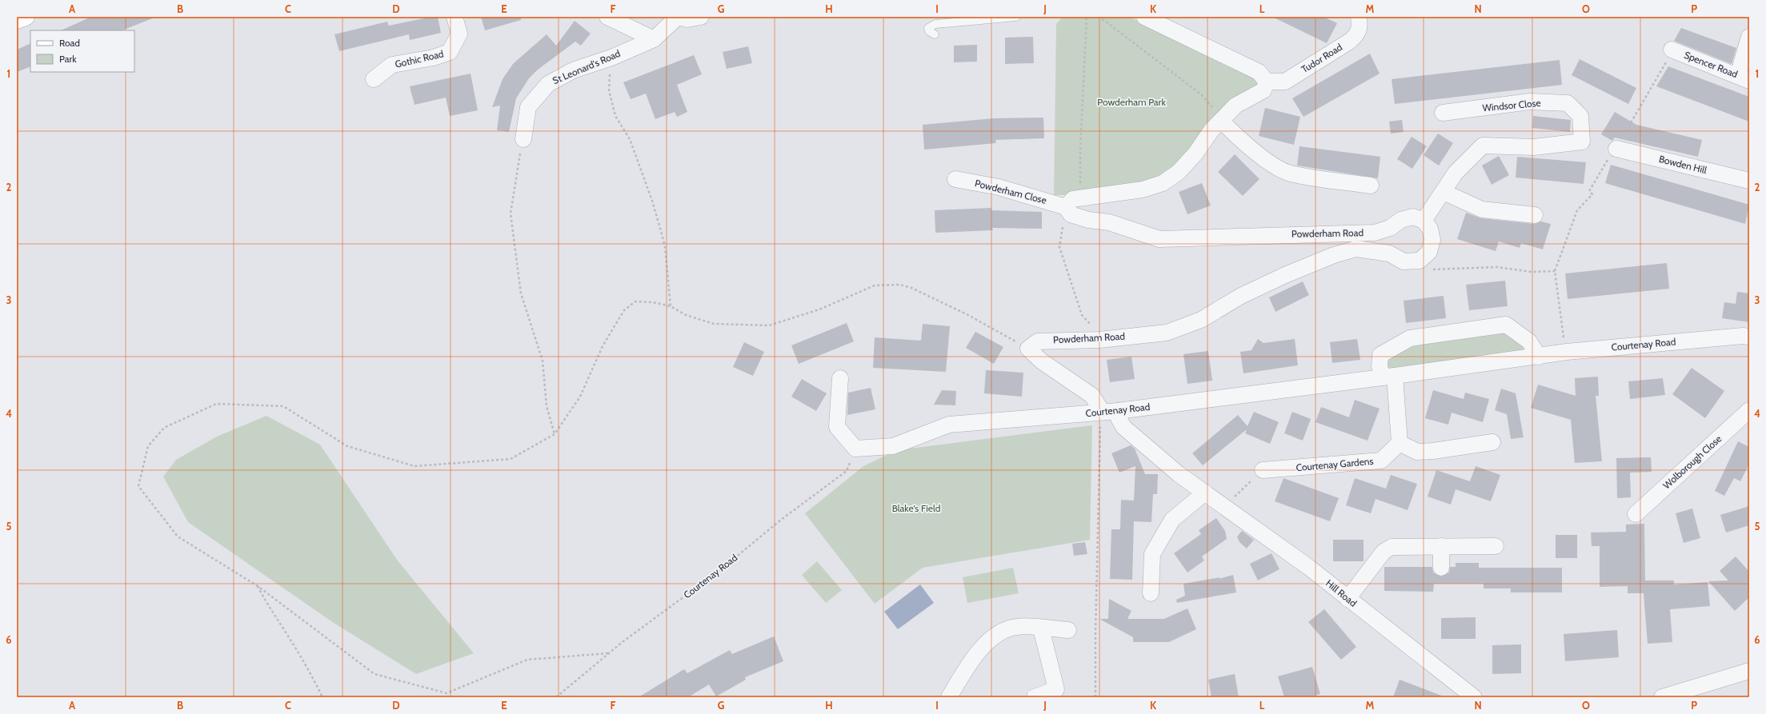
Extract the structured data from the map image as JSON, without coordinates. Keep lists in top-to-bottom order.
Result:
{
  "streets": {
    "street": [
      "Tudor Road",
      "Gothic Road",
      "Spencer Road",
      "St Leonard's Road",
      "Windsor Close",
      "Bowden Hill",
      "Powderham Close",
      "Powderham Road",
      "Courtenay Road",
      "Wolborough Close",
      "Courtenay Gardens",
      "Hill Road"
    ]
  },
  "crossings": [
    ["Windsor Close", "Powderham Road"],
    ["Powderham Close", "Powderham Road"],
    ["Courtenay Road", "Hill Road"]
  ],
  "parks": ["Powderham Park", "Blake's Field"],
  "legend": ["Road", "Park"],
  "grid": {
    "columns": [
      "A",
      "B",
      "C",
      "D",
      "E",
      "F",
      "G",
      "H",
      "I",
      "J",
      "K",
      "L",
      "M",
      "N",
      "O",
      "P"
    ],
    "rows": [
      "1",
      "2",
      "3",
      "4",
      "5",
      "6"
    ]
  }
}
